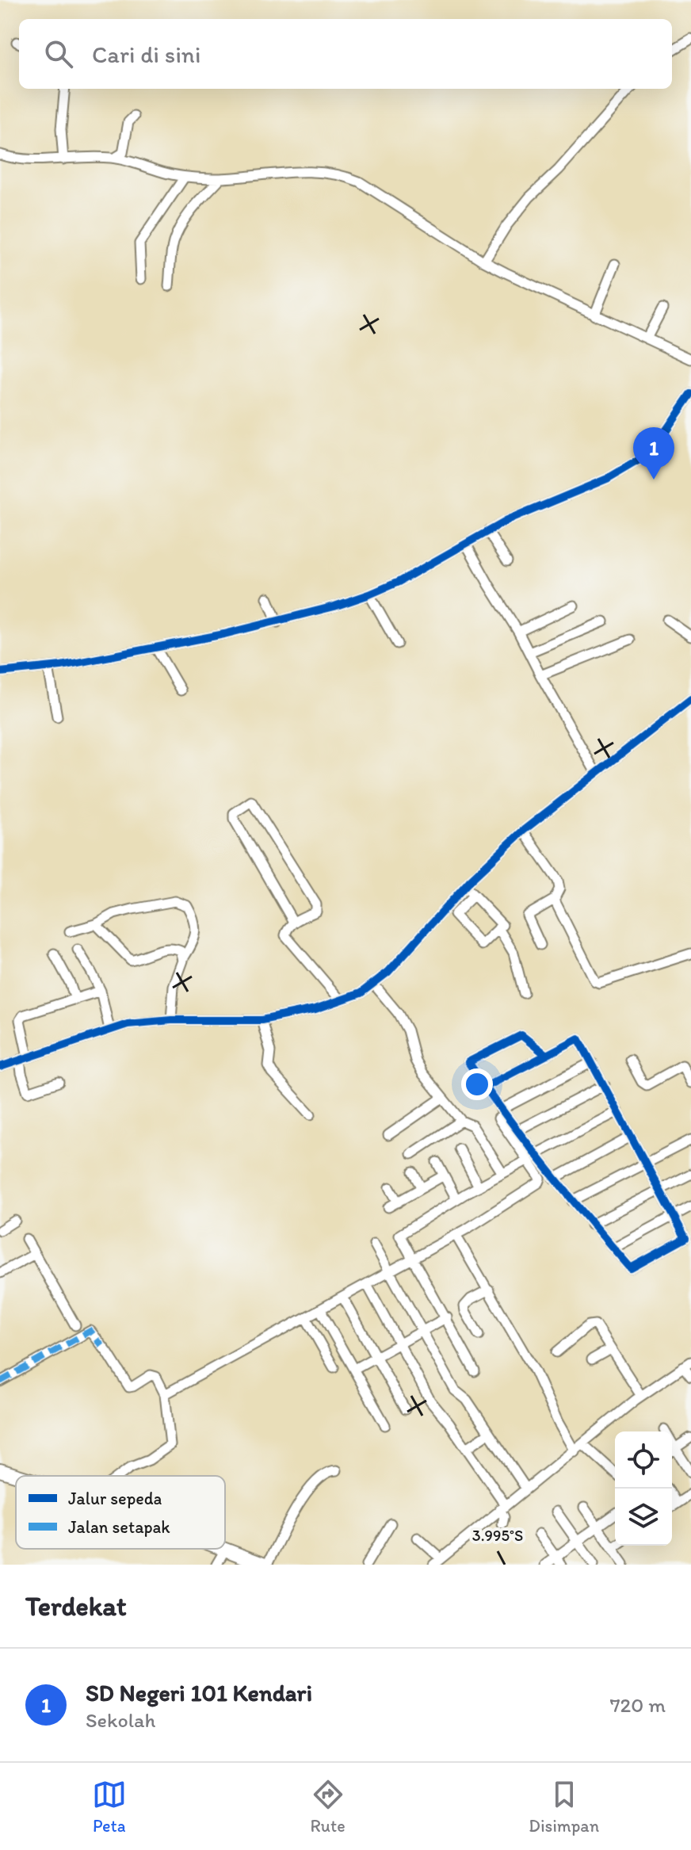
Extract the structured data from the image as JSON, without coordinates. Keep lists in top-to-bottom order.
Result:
{
  "legend": ["Jalur sepeda", "Jalan setapak"],
  "page": {
    "search": "Cari di sini",
    "pins": "1",
    "heading": "Terdekat",
    "list": [
      {
        "mark": "1",
        "name": "SD Negeri 101 Kendari",
        "note": "Sekolah",
        "value": "720 m"
      }
    ],
    "nav": ["Peta", "Rute", "Disimpan"]
  },
  "coordinates": ["3.995°S"]
}
